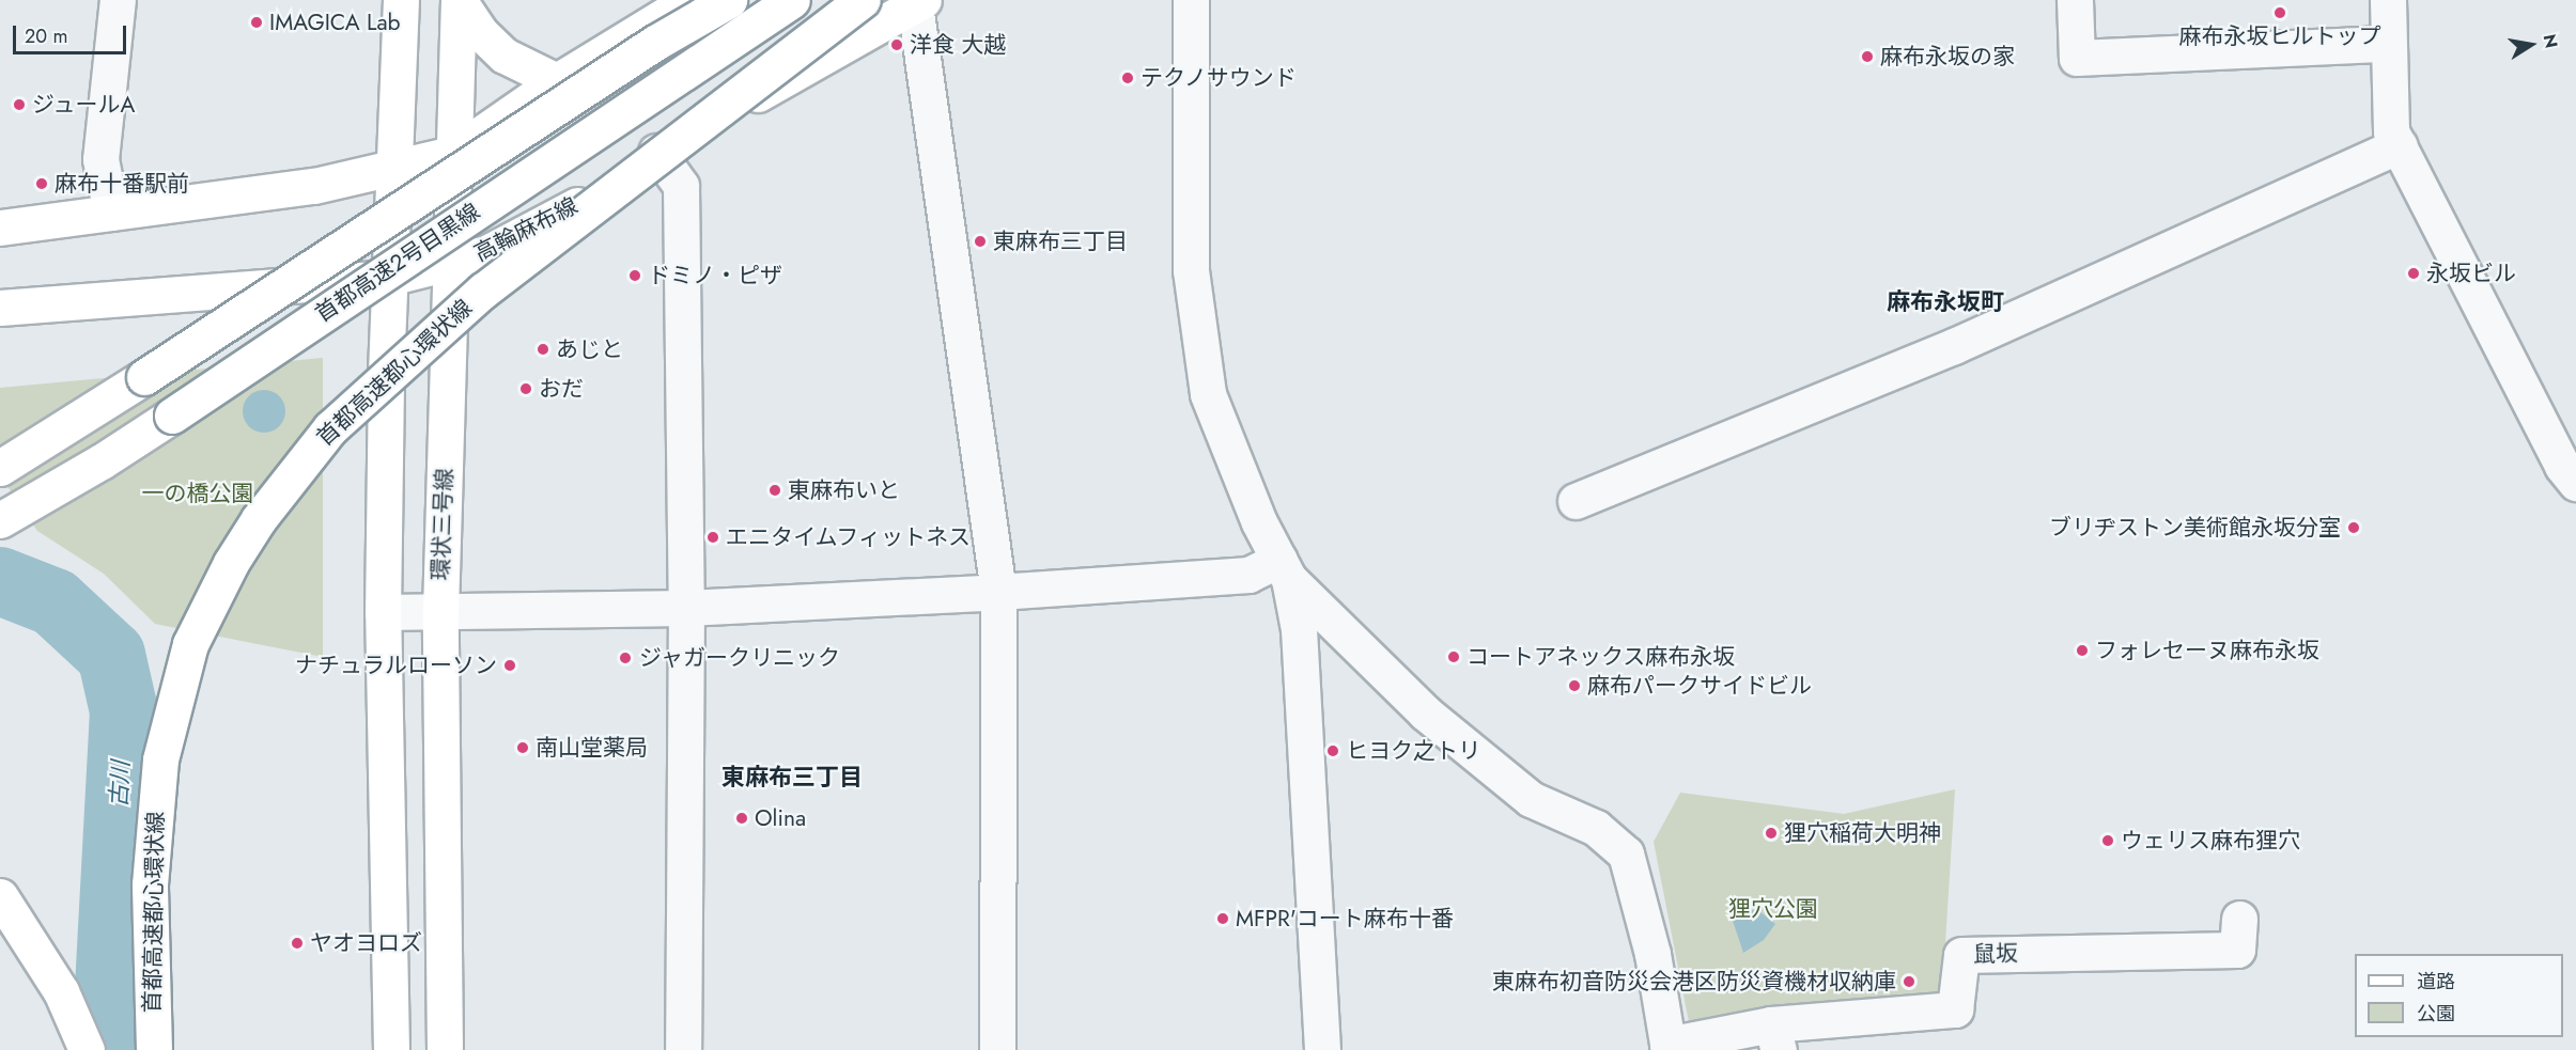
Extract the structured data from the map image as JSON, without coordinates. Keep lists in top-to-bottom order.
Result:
{
  "streets": {
    "main road": [
      "高輪麻布線",
      "首都高速2号目黒線",
      "首都高速都心環状線",
      "環状三号線"
    ],
    "street": ["鼠坂"]
  },
  "crossings": [
    ["高輪麻布線", "環状三号線"]
  ],
  "districts": ["麻布永坂町", "東麻布三丁目"],
  "water": ["古川"],
  "parks": ["一の橋公園", "狸穴公園"],
  "places": [
    "麻布永坂ヒルトップ",
    "IMAGICA Lab",
    "洋食 大越",
    "麻布永坂の家",
    "テクノサウンド",
    "ジュールA",
    "麻布十番駅前",
    "東麻布三丁目",
    "永坂ビル",
    "ドミノ・ピザ",
    "あじと",
    "おだ",
    "東麻布いと",
    "ブリヂストン美術館永坂分室",
    "エニタイムフィットネス",
    "フォレセーヌ麻布永坂",
    "コートアネックス麻布永坂",
    "ジャガークリニック",
    "ナチュラルローソン",
    "麻布パークサイドビル",
    "南山堂薬局",
    "ヒヨク之トリ",
    "Olina",
    "狸穴稲荷大明神",
    "ウェリス麻布狸穴",
    "MFPR'コート麻布十番",
    "ヤオヨロズ",
    "東麻布初音防災会港区防災資機材収納庫"
  ],
  "legend": ["道路", "公園"],
  "scale_bar": "20 m",
  "north": "right"
}
